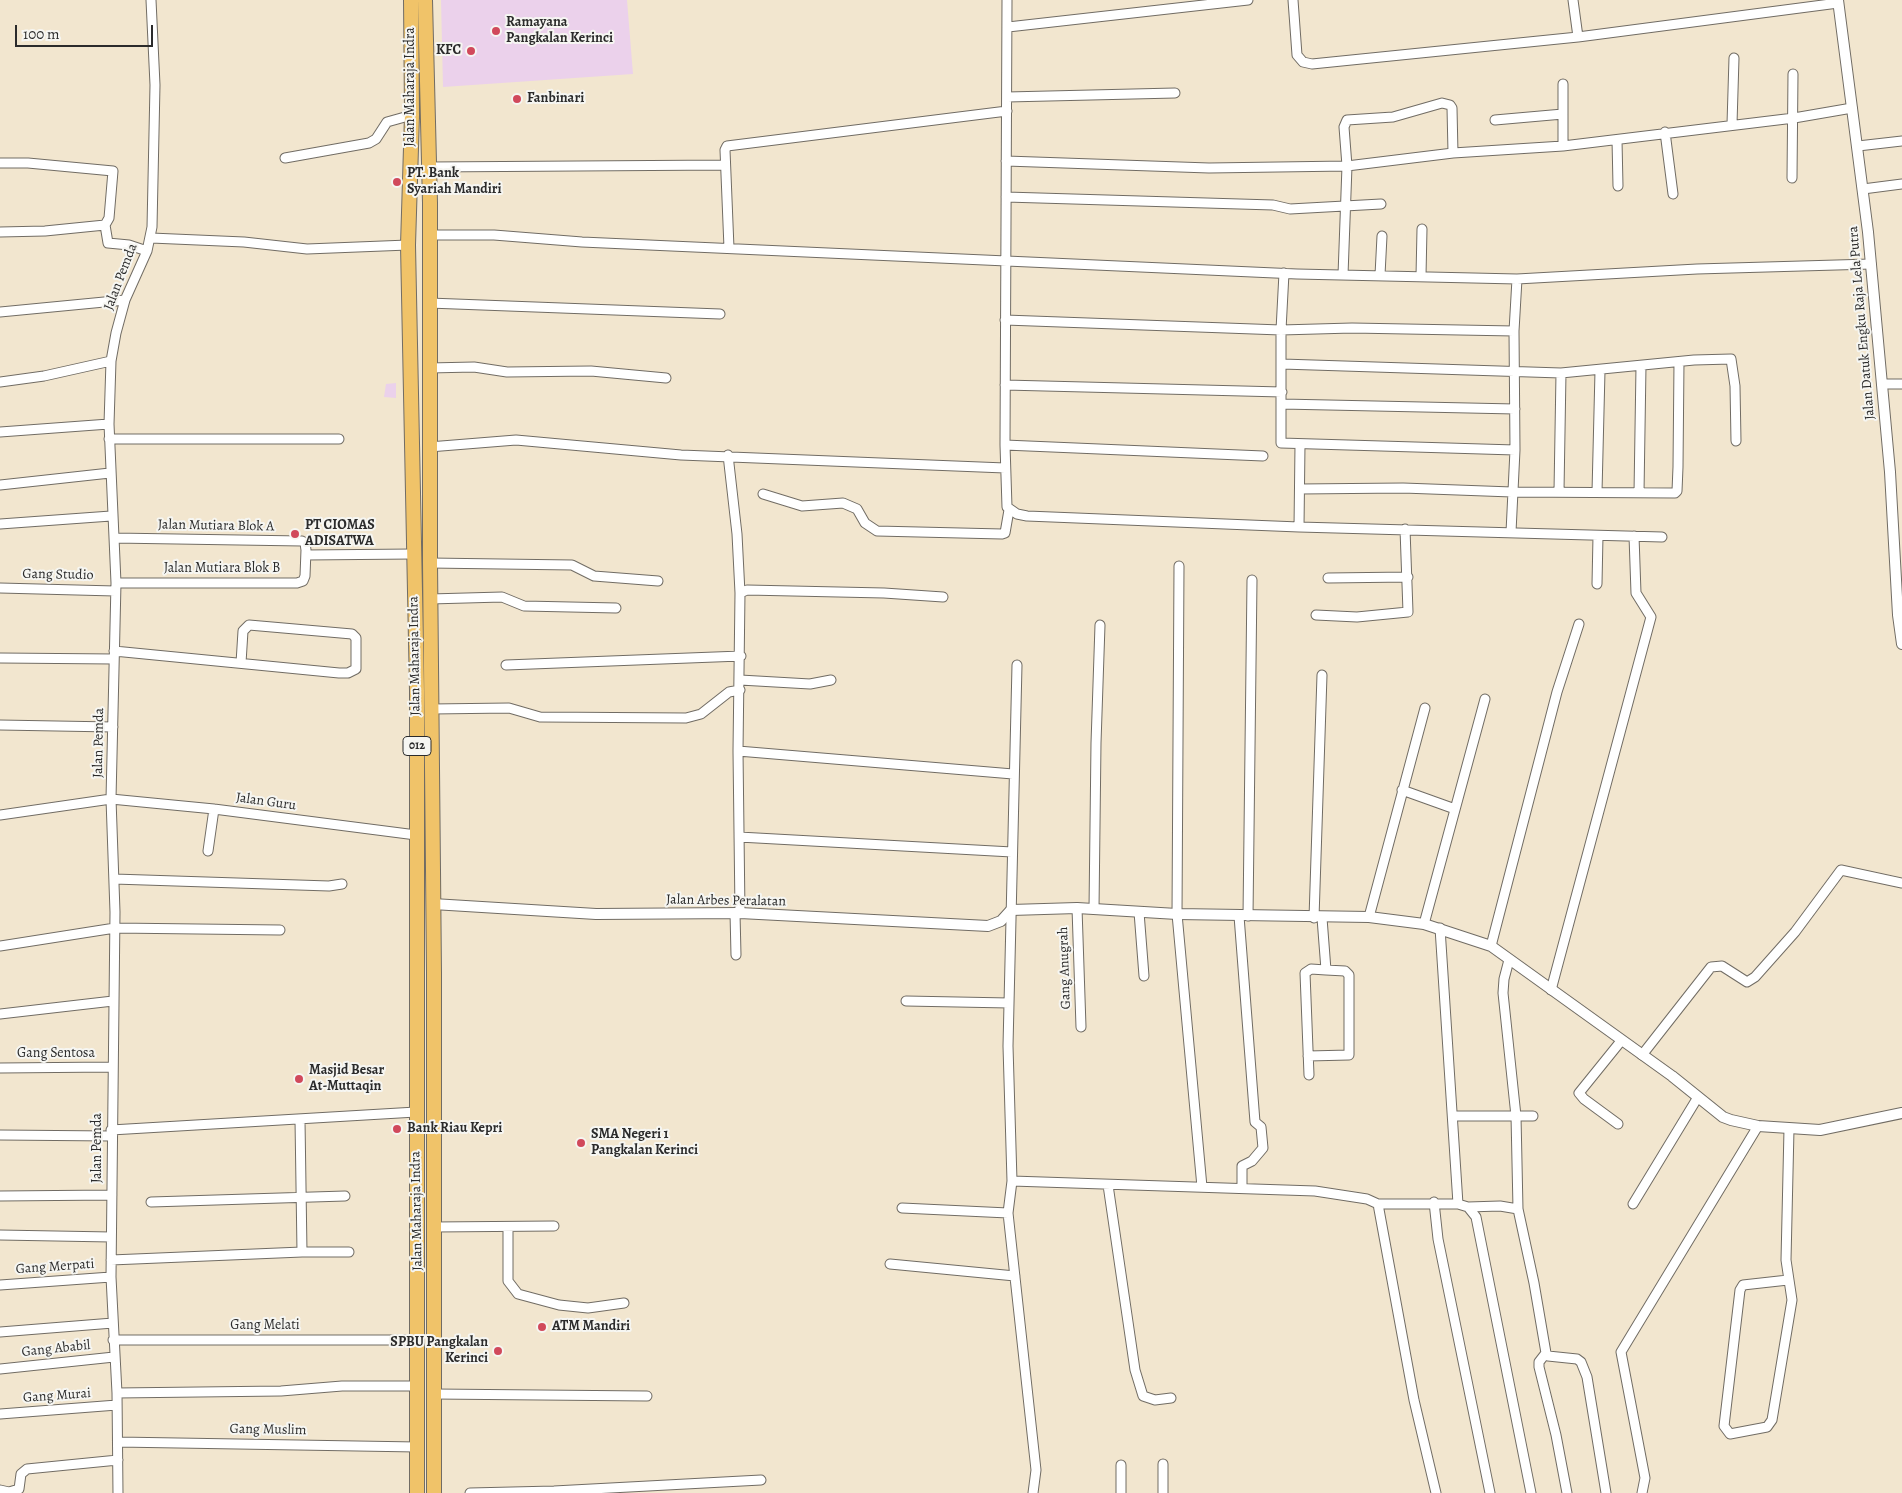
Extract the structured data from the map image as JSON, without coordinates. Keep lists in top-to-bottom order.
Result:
{
  "streets": {
    "highway": ["Jalan Maharaja Indra", "012"],
    "street": [
      "Jalan Pemda",
      "Jalan Datuk Engku Raja Lela Putra",
      "Jalan Mutiara Blok A",
      "Jalan Mutiara Blok B",
      "Gang Studio",
      "Jalan Guru",
      "Jalan Arbes Peralatan",
      "Gang Anugrah",
      "Gang Sentosa",
      "Gang Merpati",
      "Gang Melati",
      "Gang Ababil",
      "Gang Murai",
      "Gang Muslim"
    ]
  },
  "crossings": [
    ["Jalan Maharaja Indra", "Jalan Guru"],
    ["Jalan Maharaja Indra", "Jalan Arbes Peralatan"],
    ["Jalan Maharaja Indra", "Gang Melati"],
    ["Jalan Maharaja Indra", "Gang Muslim"],
    ["Jalan Pemda", "Jalan Mutiara Blok A"],
    ["Jalan Pemda", "Jalan Mutiara Blok B"],
    ["Jalan Pemda", "Gang Studio"],
    ["Jalan Pemda", "Jalan Guru"],
    ["Jalan Pemda", "Gang Sentosa"],
    ["Jalan Pemda", "Gang Merpati"],
    ["Jalan Pemda", "Gang Melati"],
    ["Jalan Pemda", "Gang Ababil"],
    ["Jalan Pemda", "Gang Murai"],
    ["Jalan Pemda", "Gang Muslim"],
    ["Jalan Mutiara Blok A", "Jalan Mutiara Blok B"],
    ["Jalan Mutiara Blok B", "Gang Studio"]
  ],
  "places": [
    "Ramayana Pangkalan Kerinci",
    "KFC",
    "Fanbinari",
    "PT. Bank Syariah Mandiri",
    "PT CIOMAS ADISATWA",
    "Masjid Besar At-Muttaqin",
    "Bank Riau Kepri",
    "SMA Negeri 1 Pangkalan Kerinci",
    "ATM Mandiri",
    "SPBU Pangkalan Kerinci"
  ],
  "scale_bar": "100 m"
}
